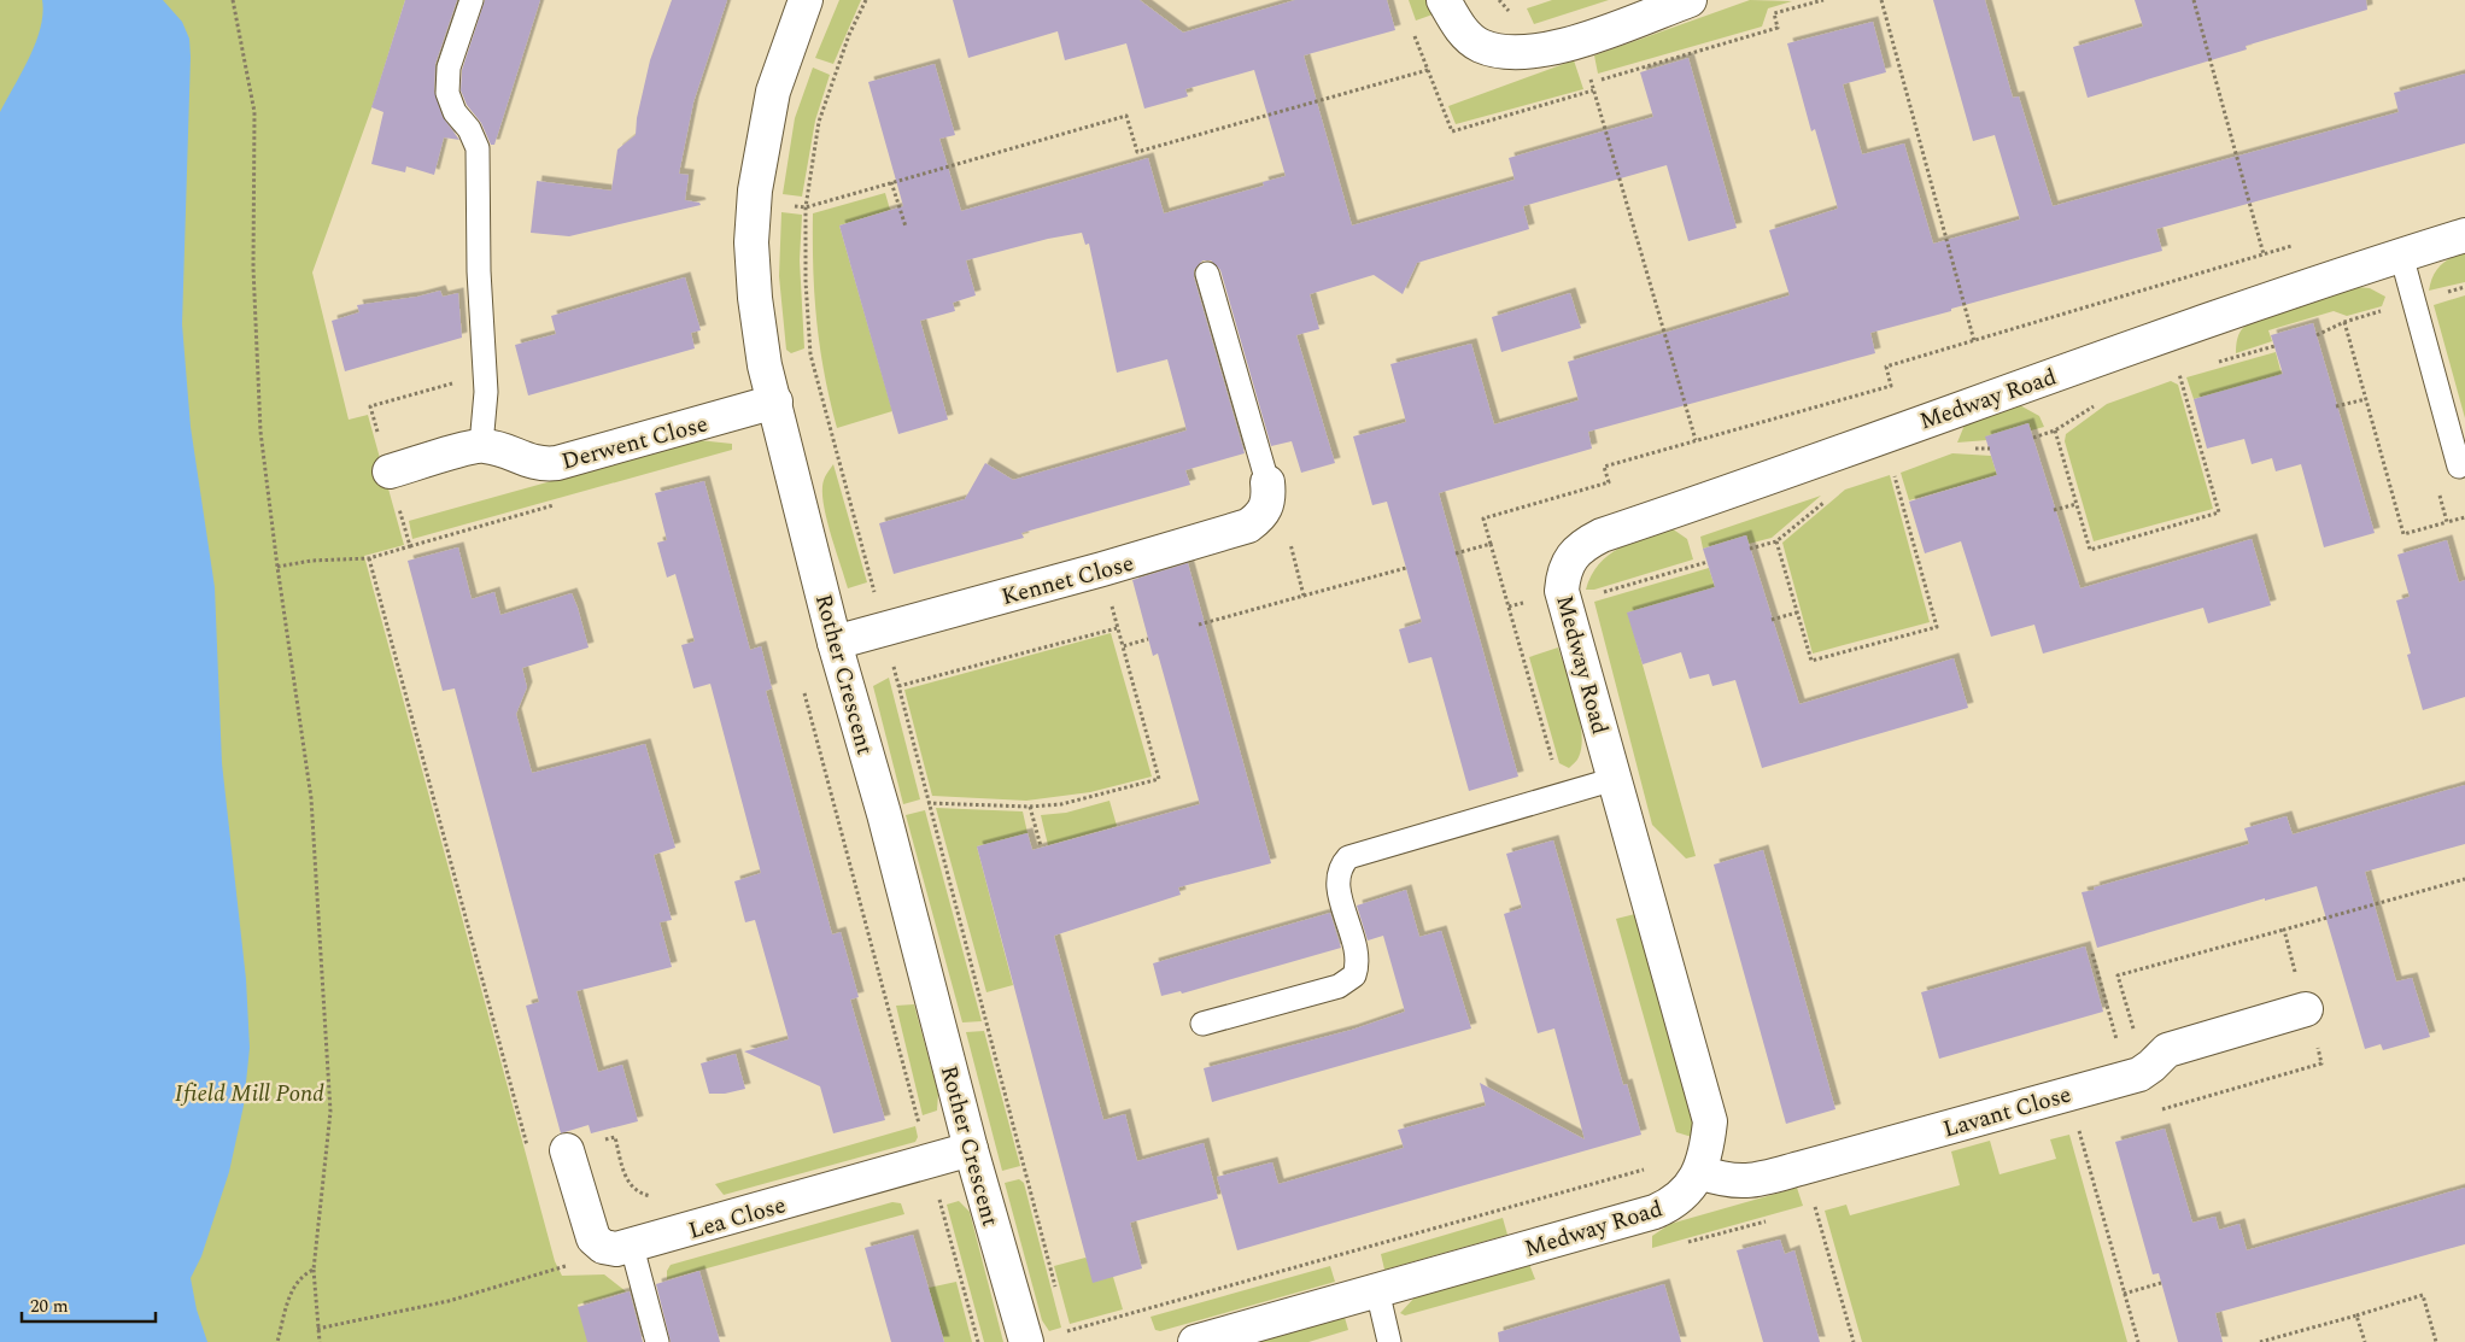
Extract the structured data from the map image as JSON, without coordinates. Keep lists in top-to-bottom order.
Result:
{
  "streets": {
    "street": [
      "Medway Road",
      "Derwent Close",
      "Kennet Close",
      "Rother Crescent",
      "Lavant Close",
      "Lea Close"
    ]
  },
  "crossings": [
    ["Medway Road", "Lavant Close"],
    ["Derwent Close", "Rother Crescent"],
    ["Kennet Close", "Rother Crescent"],
    ["Rother Crescent", "Lea Close"]
  ],
  "parks": ["Ifield Mill Pond"],
  "scale_bar": "20 m"
}
